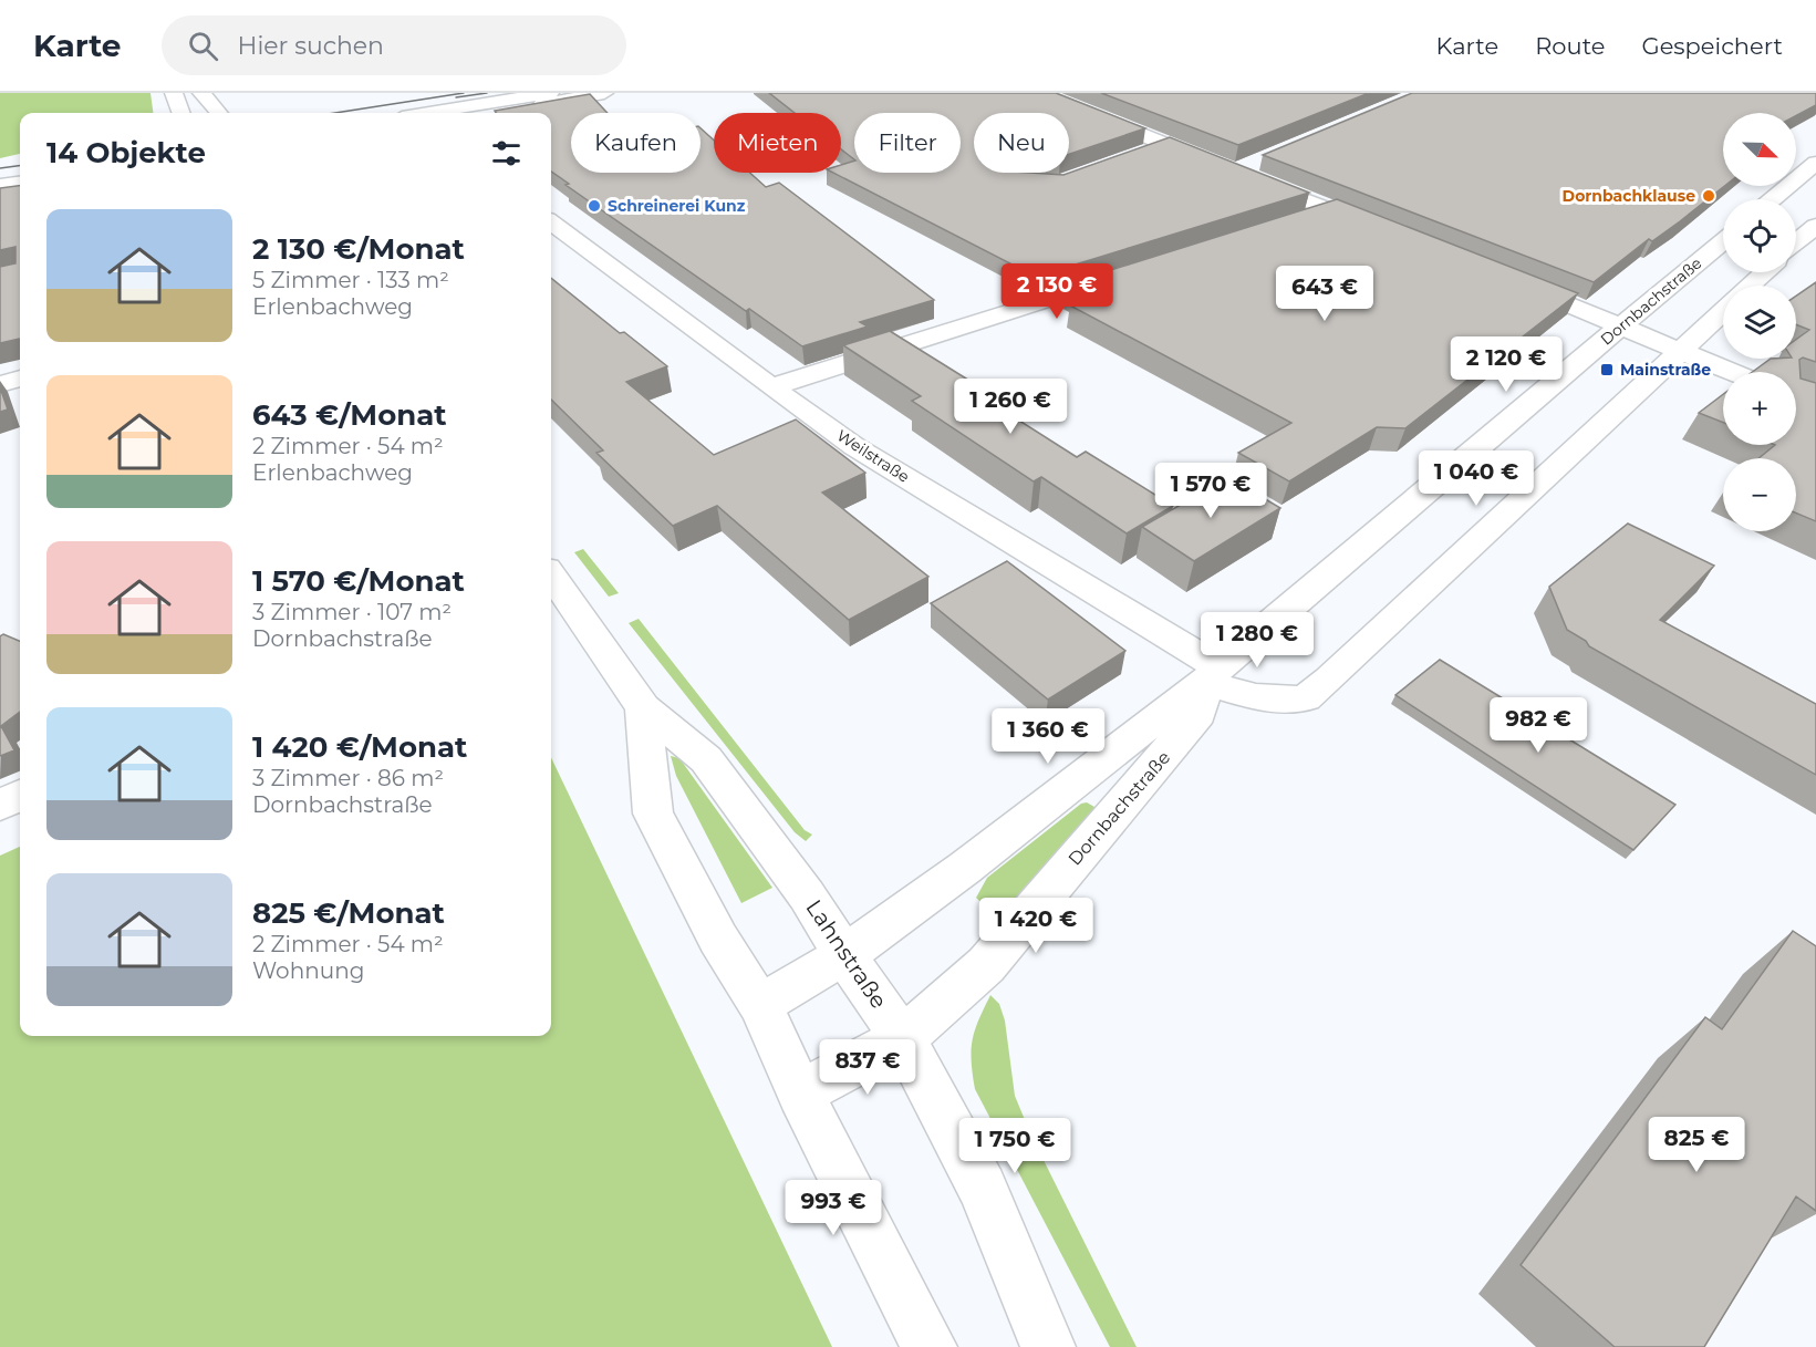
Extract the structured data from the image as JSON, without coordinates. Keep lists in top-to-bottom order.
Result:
{
  "streets": {
    "street": ["Dornbachstraße", "Weilstraße", "Lahnstraße"]
  },
  "crossings": [
    ["Dornbachstraße", "Weilstraße"],
    ["Dornbachstraße", "Lahnstraße"]
  ],
  "places": {
    "other": ["Dornbachklause", "Schreinerei Kunz"],
    "transit": ["Mainstraße"]
  },
  "north": "bottom right",
  "page": {
    "header": "Karte",
    "search": "Hier suchen",
    "nav": ["Karte", "Route", "Gespeichert"],
    "map_buttons": ["+", "−"],
    "chip": [
      "Kaufen",
      "Mieten",
      "Filter",
      "Neu"
    ],
    "heading": "14 Objekte",
    "list": [
      {
        "name": "2 130 €/Monat",
        "note": "5 Zimmer · 133 m² · Erlenbachweg"
      },
      {
        "name": "643 €/Monat",
        "note": "2 Zimmer · 54 m² · Erlenbachweg"
      },
      {
        "name": "1 570 €/Monat",
        "note": "3 Zimmer · 107 m² · Dornbachstraße"
      },
      {
        "name": "1 420 €/Monat",
        "note": "3 Zimmer · 86 m² · Dornbachstraße"
      },
      {
        "name": "825 €/Monat",
        "note": "2 Zimmer · 54 m² · Wohnung"
      }
    ],
    "price": [
      "2 130 €",
      "643 €",
      "2 120 €",
      "1 260 €",
      "1 040 €",
      "1 570 €",
      "1 280 €",
      "982 €",
      "1 360 €",
      "1 420 €",
      "837 €",
      "825 €",
      "1 750 €",
      "993 €"
    ]
  }
}
